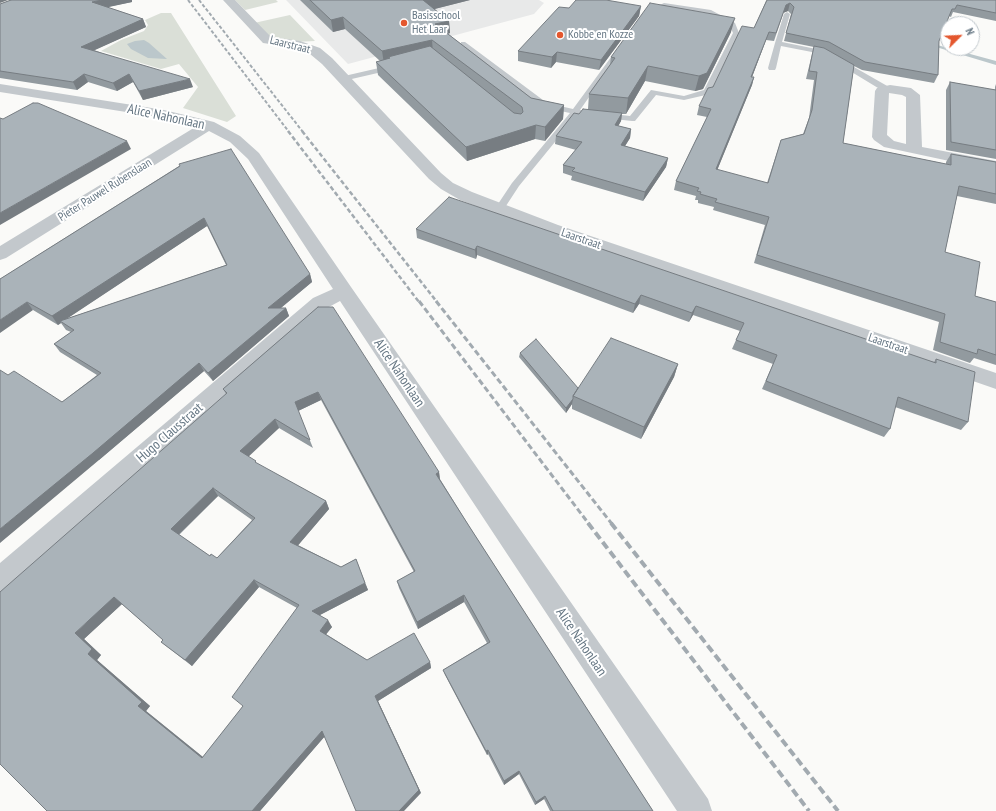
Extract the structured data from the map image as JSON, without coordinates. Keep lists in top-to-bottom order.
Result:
{
  "streets": {
    "street": [
      "Laarstraat",
      "Alice Nahonlaan",
      "Pieter Pauwel Rubenslaan",
      "Hugo Clausstraat"
    ]
  },
  "crossings": [
    ["Alice Nahonlaan", "Pieter Pauwel Rubenslaan"],
    ["Alice Nahonlaan", "Hugo Clausstraat"]
  ],
  "places": ["Basisschool Het Laar", "Kobbe en Kozze"],
  "north": "top right"
}
